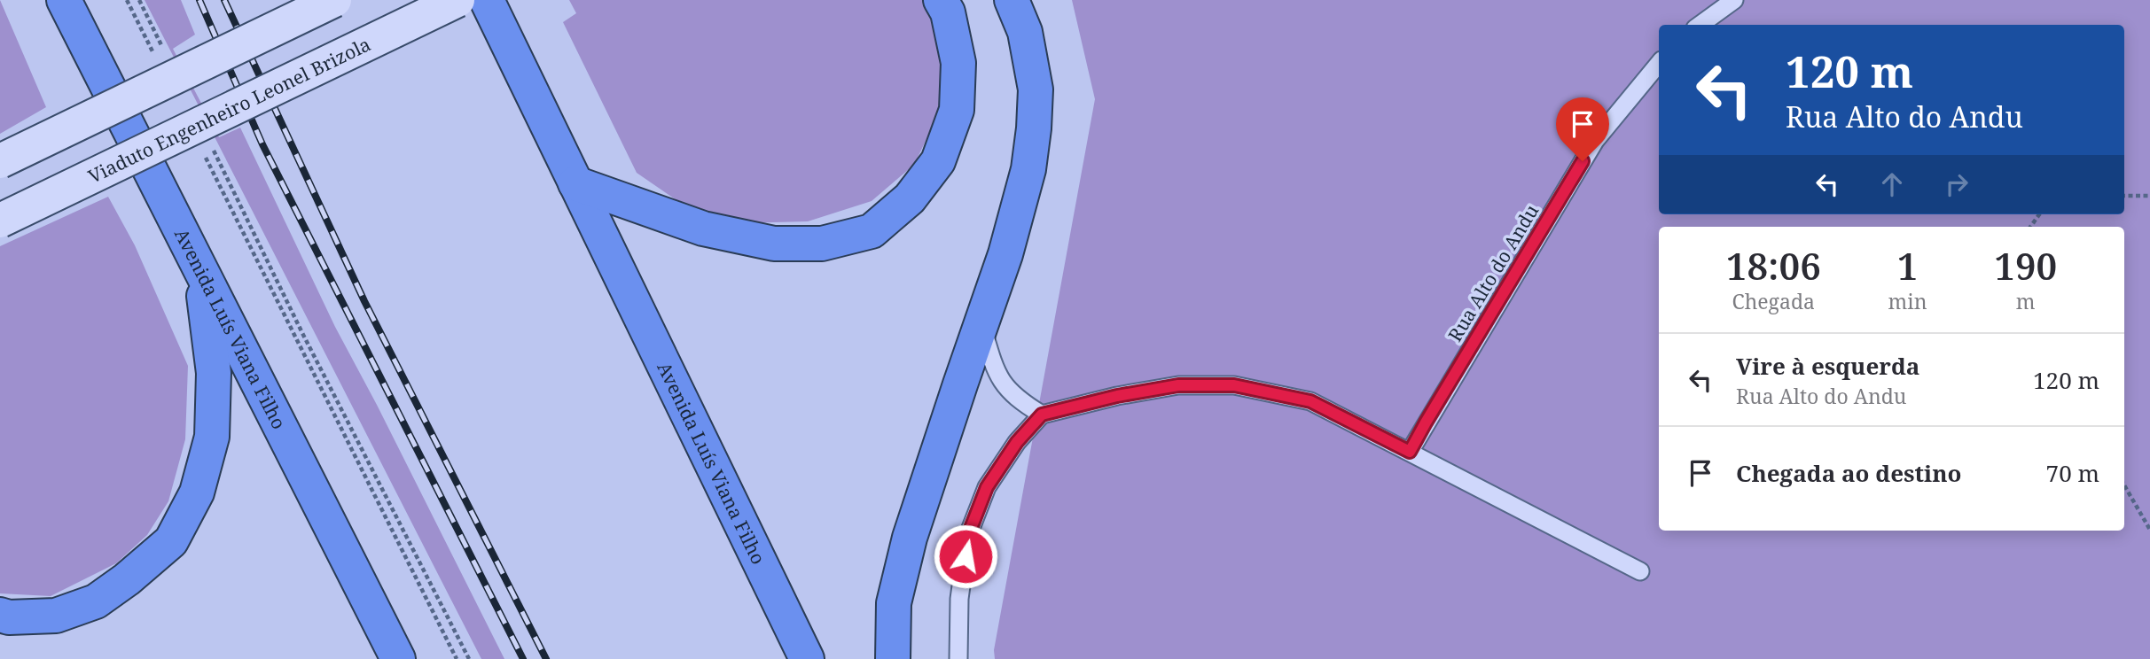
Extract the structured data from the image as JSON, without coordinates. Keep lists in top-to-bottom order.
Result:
{
  "streets": {
    "highway": ["Avenida Luís Viana Filho"],
    "main road": ["Viaduto Engenheiro Leonel Brizola"],
    "lane": ["Rua Alto do Andu"]
  },
  "page": {
    "turn": ["120 m", "Rua Alto do Andu"],
    "eta": [
      "18:06",
      "Chegada",
      "1",
      "min",
      "190",
      "m"
    ],
    "list": [
      {
        "name": "Vire à esquerda",
        "note": "Rua Alto do Andu",
        "value": "120 m"
      },
      {
        "name": "Chegada ao destino",
        "value": "70 m"
      }
    ]
  }
}
